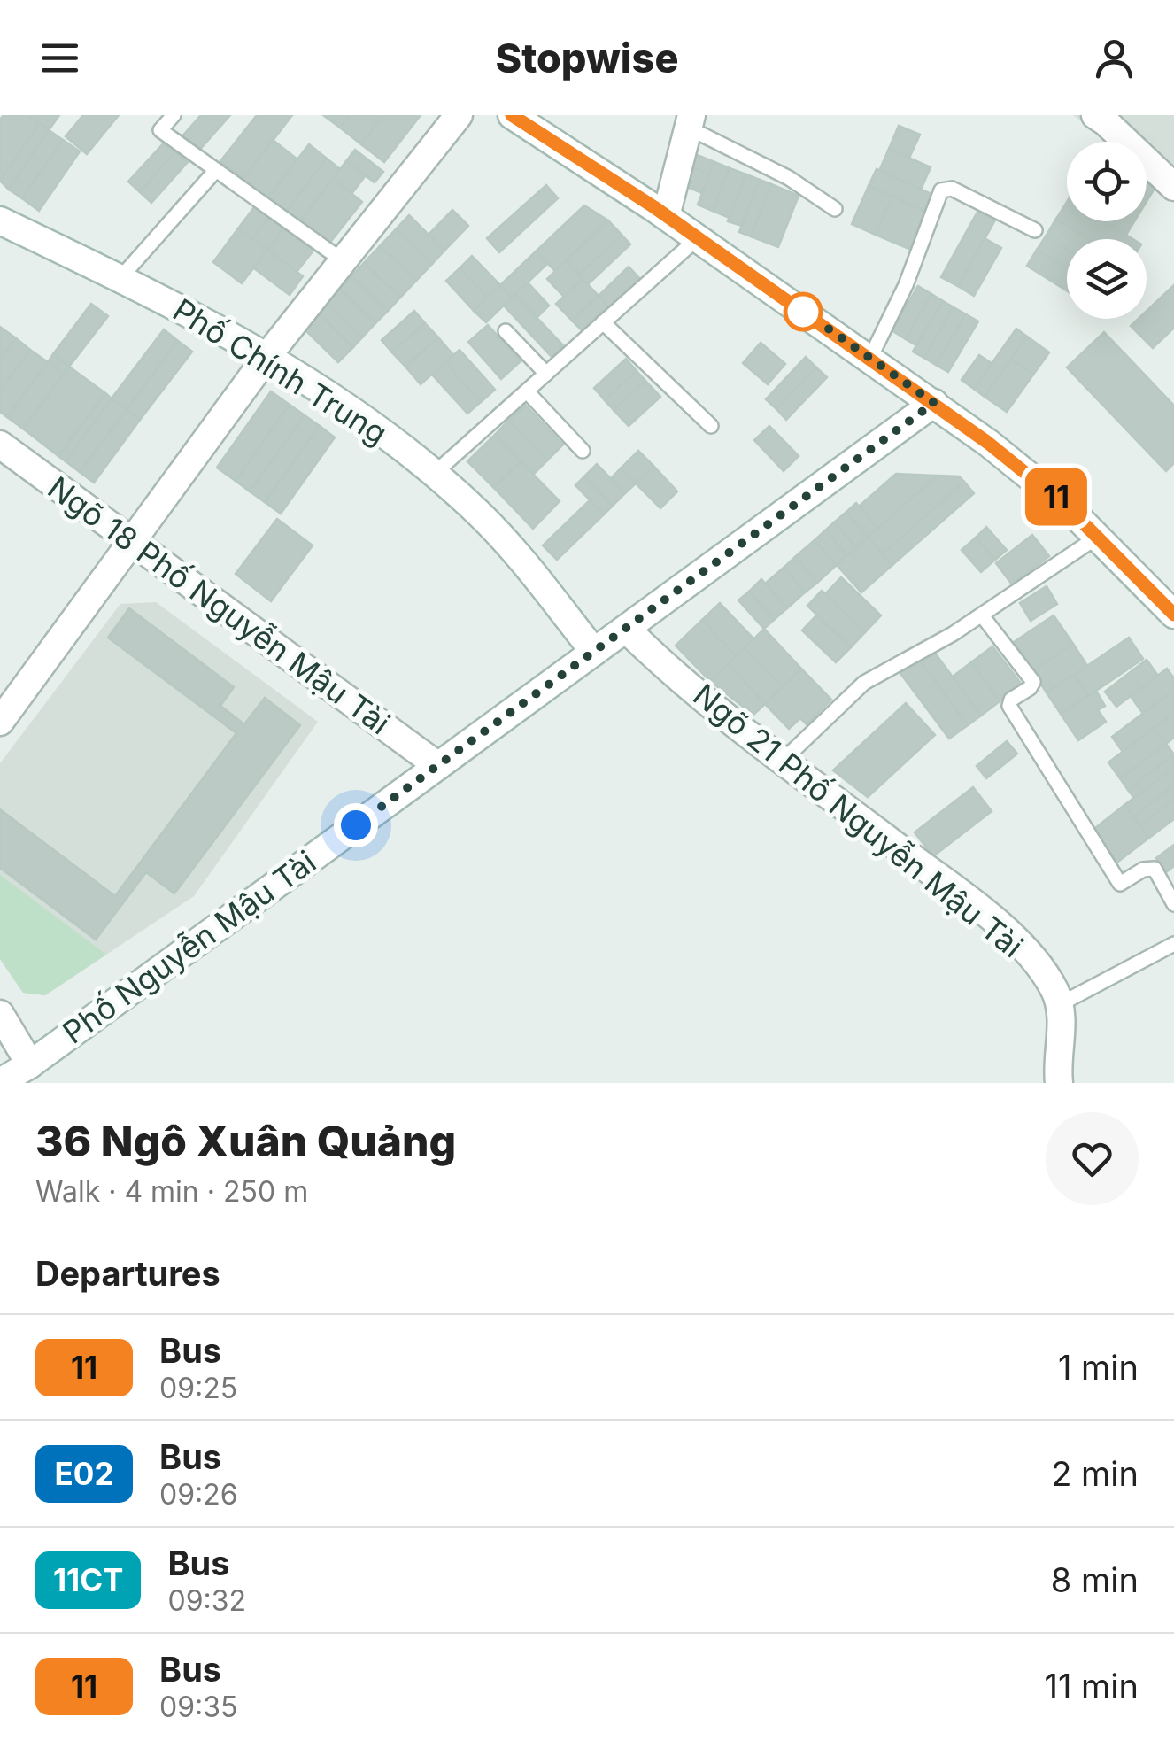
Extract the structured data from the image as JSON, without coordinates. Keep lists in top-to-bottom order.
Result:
{
  "streets": {
    "street": [
      "Phố Chính Trung",
      "Ngõ 18 Phố Nguyễn Mậu Tài",
      "Ngõ 21 Phố Nguyễn Mậu Tài",
      "Phố Nguyễn Mậu Tài"
    ]
  },
  "crossings": [
    ["Phố Chính Trung", "Phố Nguyễn Mậu Tài"],
    ["Ngõ 18 Phố Nguyễn Mậu Tài", "Phố Nguyễn Mậu Tài"],
    ["Ngõ 21 Phố Nguyễn Mậu Tài", "Phố Nguyễn Mậu Tài"]
  ],
  "lines": ["bus line 11"],
  "page": {
    "header": "Stopwise",
    "on_map": "11",
    "heading": [
      ["36 Ngô Xuân Quảng", "Walk · 4 min · 250 m"],
      "Departures"
    ],
    "list": [
      {
        "mark": "11",
        "name": "Bus",
        "note": "09:25",
        "value": "1 min"
      },
      {
        "mark": "E02",
        "name": "Bus",
        "note": "09:26",
        "value": "2 min"
      },
      {
        "mark": "11CT",
        "name": "Bus",
        "note": "09:32",
        "value": "8 min"
      },
      {
        "mark": "11",
        "name": "Bus",
        "note": "09:35",
        "value": "11 min"
      }
    ]
  }
}
